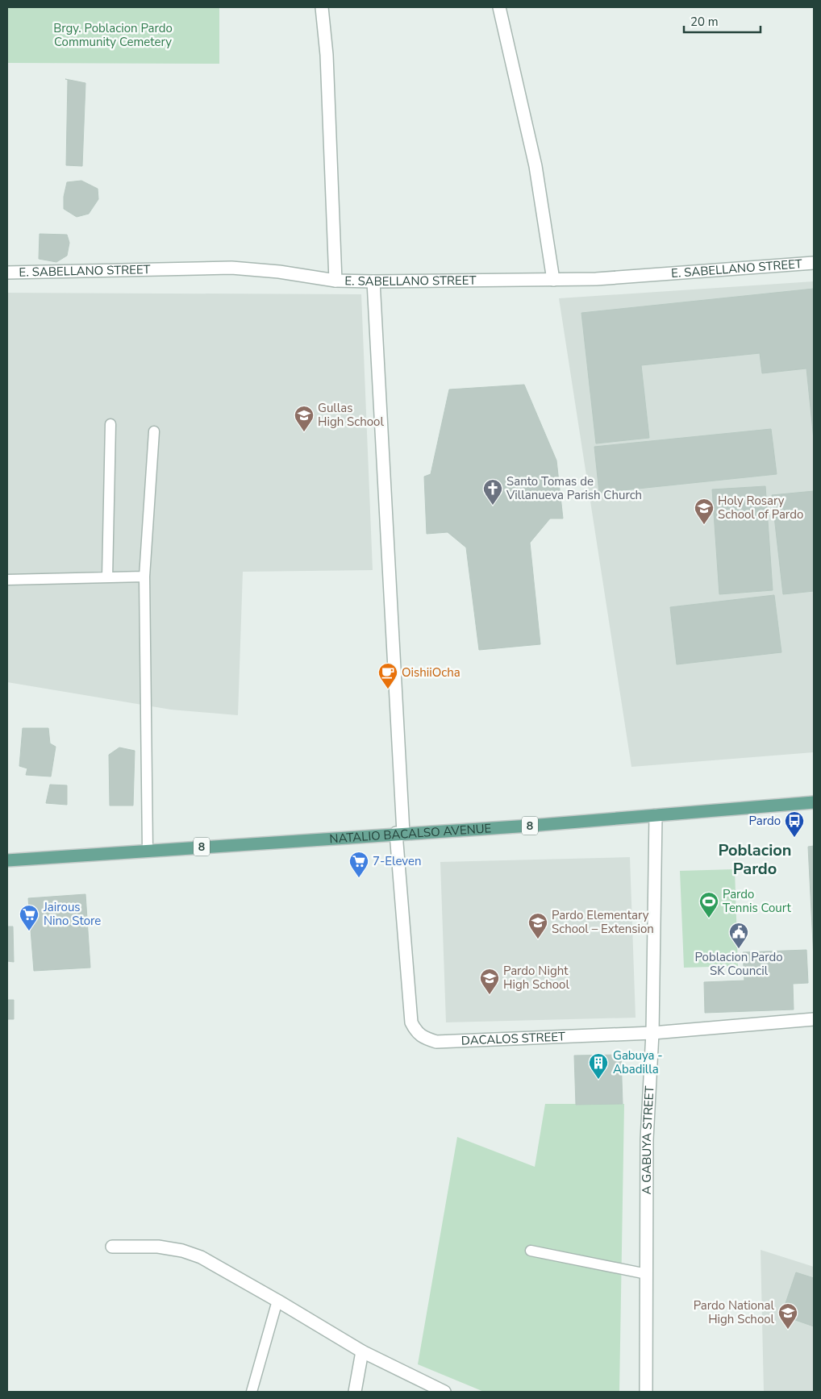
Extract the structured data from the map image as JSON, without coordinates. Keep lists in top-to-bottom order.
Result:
{
  "streets": {
    "main road": ["8", "NATALIO BACALSO AVENUE"],
    "street": ["E. SABELLANO STREET", "DACALOS STREET", "A GABUYA STREET"]
  },
  "crossings": [
    ["E. SABELLANO STREET", "DACALOS STREET"],
    ["NATALIO BACALSO AVENUE", "DACALOS STREET"],
    ["NATALIO BACALSO AVENUE", "A GABUYA STREET"],
    ["DACALOS STREET", "A GABUYA STREET"]
  ],
  "districts": ["Poblacion Pardo"],
  "parks": ["Brgy. Poblacion Pardo Community Cemetery"],
  "places": {
    "school or university": [
      "Gullas High School",
      "Holy Rosary School of Pardo",
      "Pardo Elementary School – Extension",
      "Pardo Night High School",
      "Pardo National High School"
    ],
    "church": ["Santo Tomas de Villanueva Parish Church"],
    "cafe": ["OishiiOcha"],
    "bus stop": ["Pardo"],
    "supermarket": ["7-Eleven", "Jairous Nino Store"],
    "sports": ["Pardo Tennis Court"],
    "public building": ["Poblacion Pardo SK Council"],
    "building": ["Gabuya - Abadilla"]
  },
  "scale_bar": "20 m"
}
